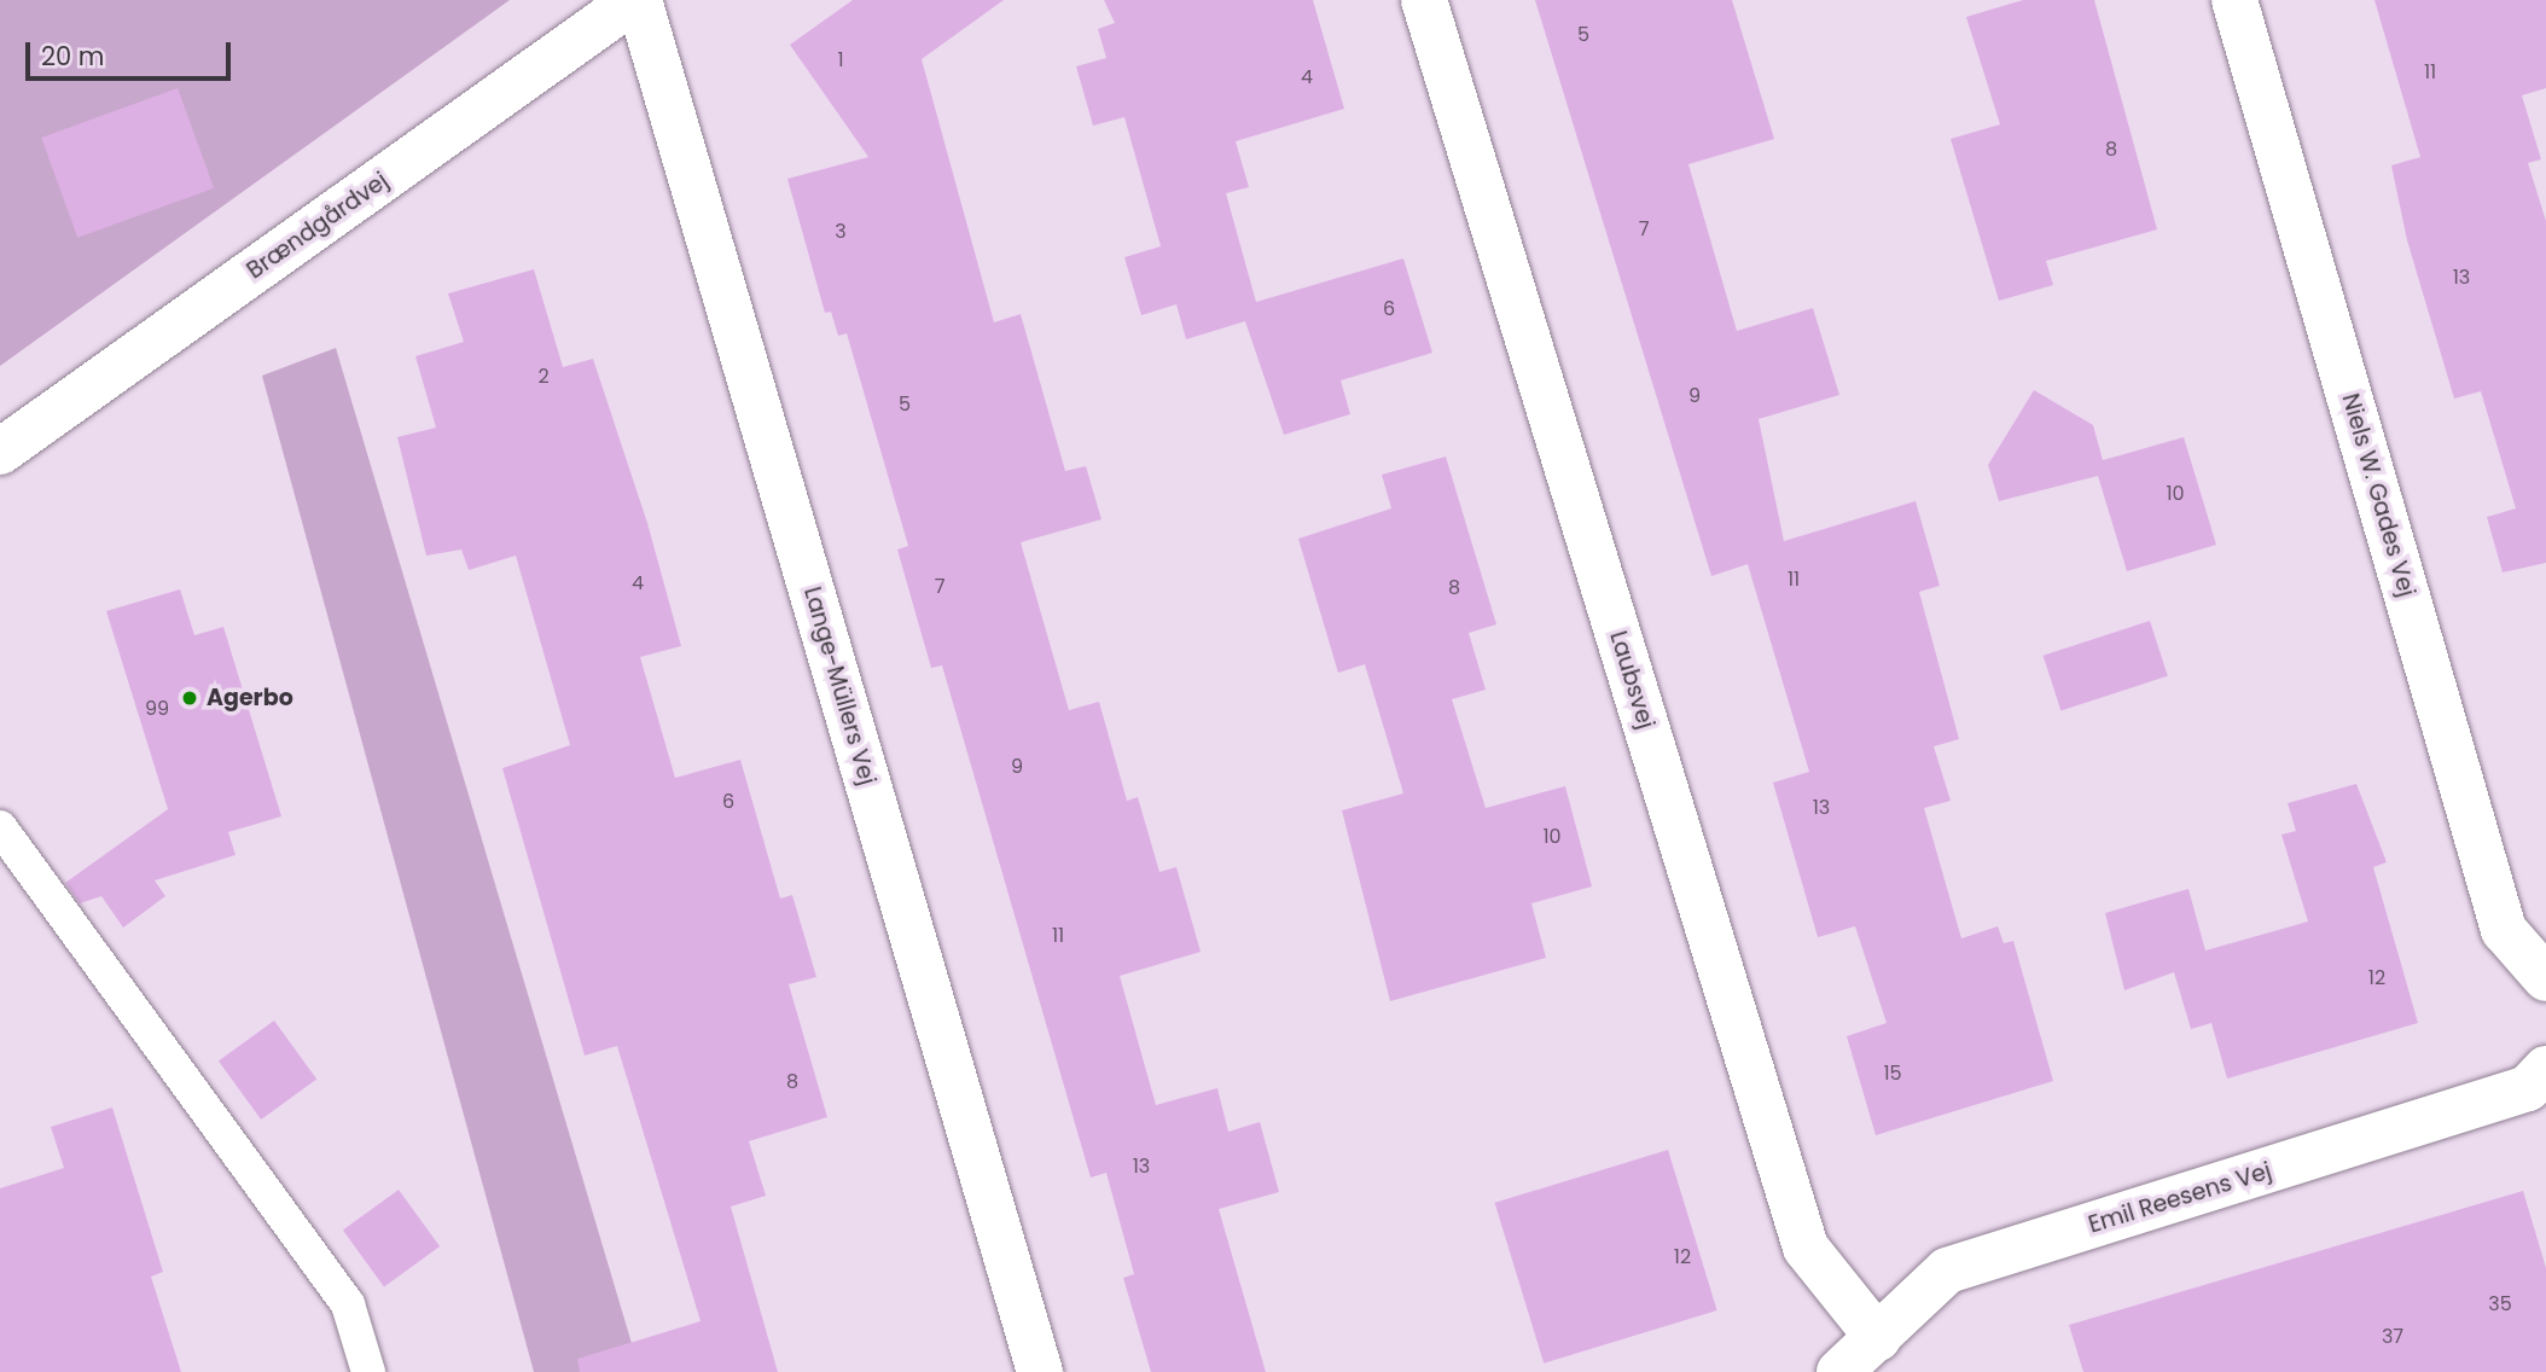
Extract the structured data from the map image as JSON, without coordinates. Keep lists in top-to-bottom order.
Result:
{
  "streets": {
    "street": [
      "Brændgårdvej",
      "Niels W. Gades Vej",
      "Laubsvej",
      "Lange-Müllers Vej",
      "Emil Reesens Vej"
    ]
  },
  "crossings": [
    ["Brændgårdvej", "Lange-Müllers Vej"],
    ["Laubsvej", "Emil Reesens Vej"]
  ],
  "places": ["Agerbo"],
  "house_numbers": [
    "5",
    "1",
    "11",
    "4",
    "8",
    "7",
    "3",
    "13",
    "6",
    "2",
    "9",
    "5",
    "10",
    "11",
    "4",
    "7",
    "8",
    "99",
    "9",
    "6",
    "13",
    "10",
    "11",
    "12",
    "15",
    "8",
    "13",
    "12",
    "35",
    "37"
  ],
  "scale_bar": "20 m"
}
